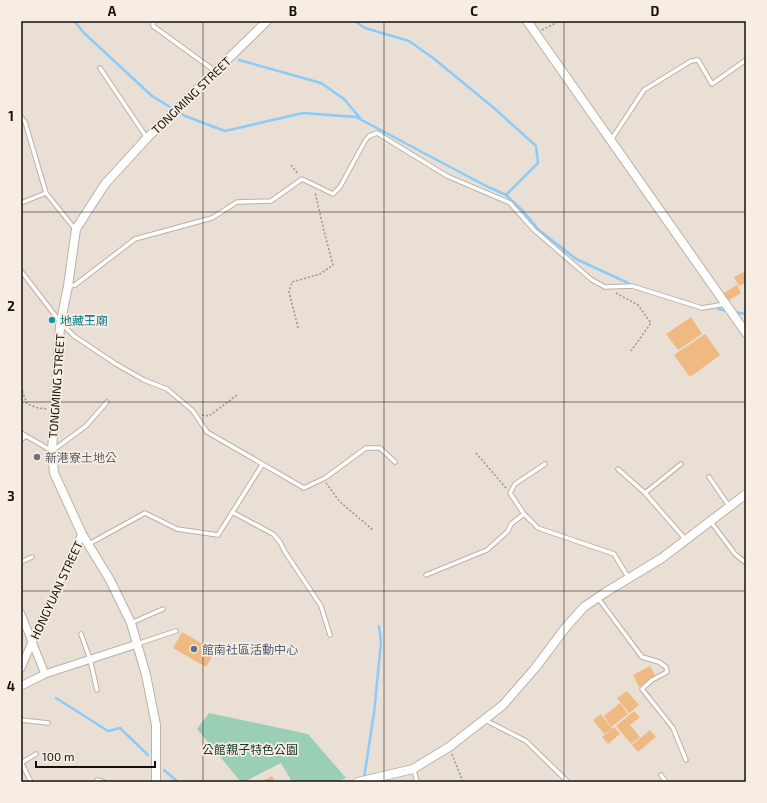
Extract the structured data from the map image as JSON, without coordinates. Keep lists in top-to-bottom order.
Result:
{
  "streets": {
    "street": ["TONGMING STREET", "HONGYUAN STREET"]
  },
  "crossings": [
    ["TONGMING STREET", "HONGYUAN STREET"]
  ],
  "parks": ["公館親子特色公園"],
  "places": ["地藏王廟", "新港寮土地公", "館南社區活動中心"],
  "scale_bar": "100 m",
  "grid": {
    "columns": [
      "A",
      "B",
      "C",
      "D"
    ],
    "rows": [
      "1",
      "2",
      "3",
      "4"
    ]
  }
}
